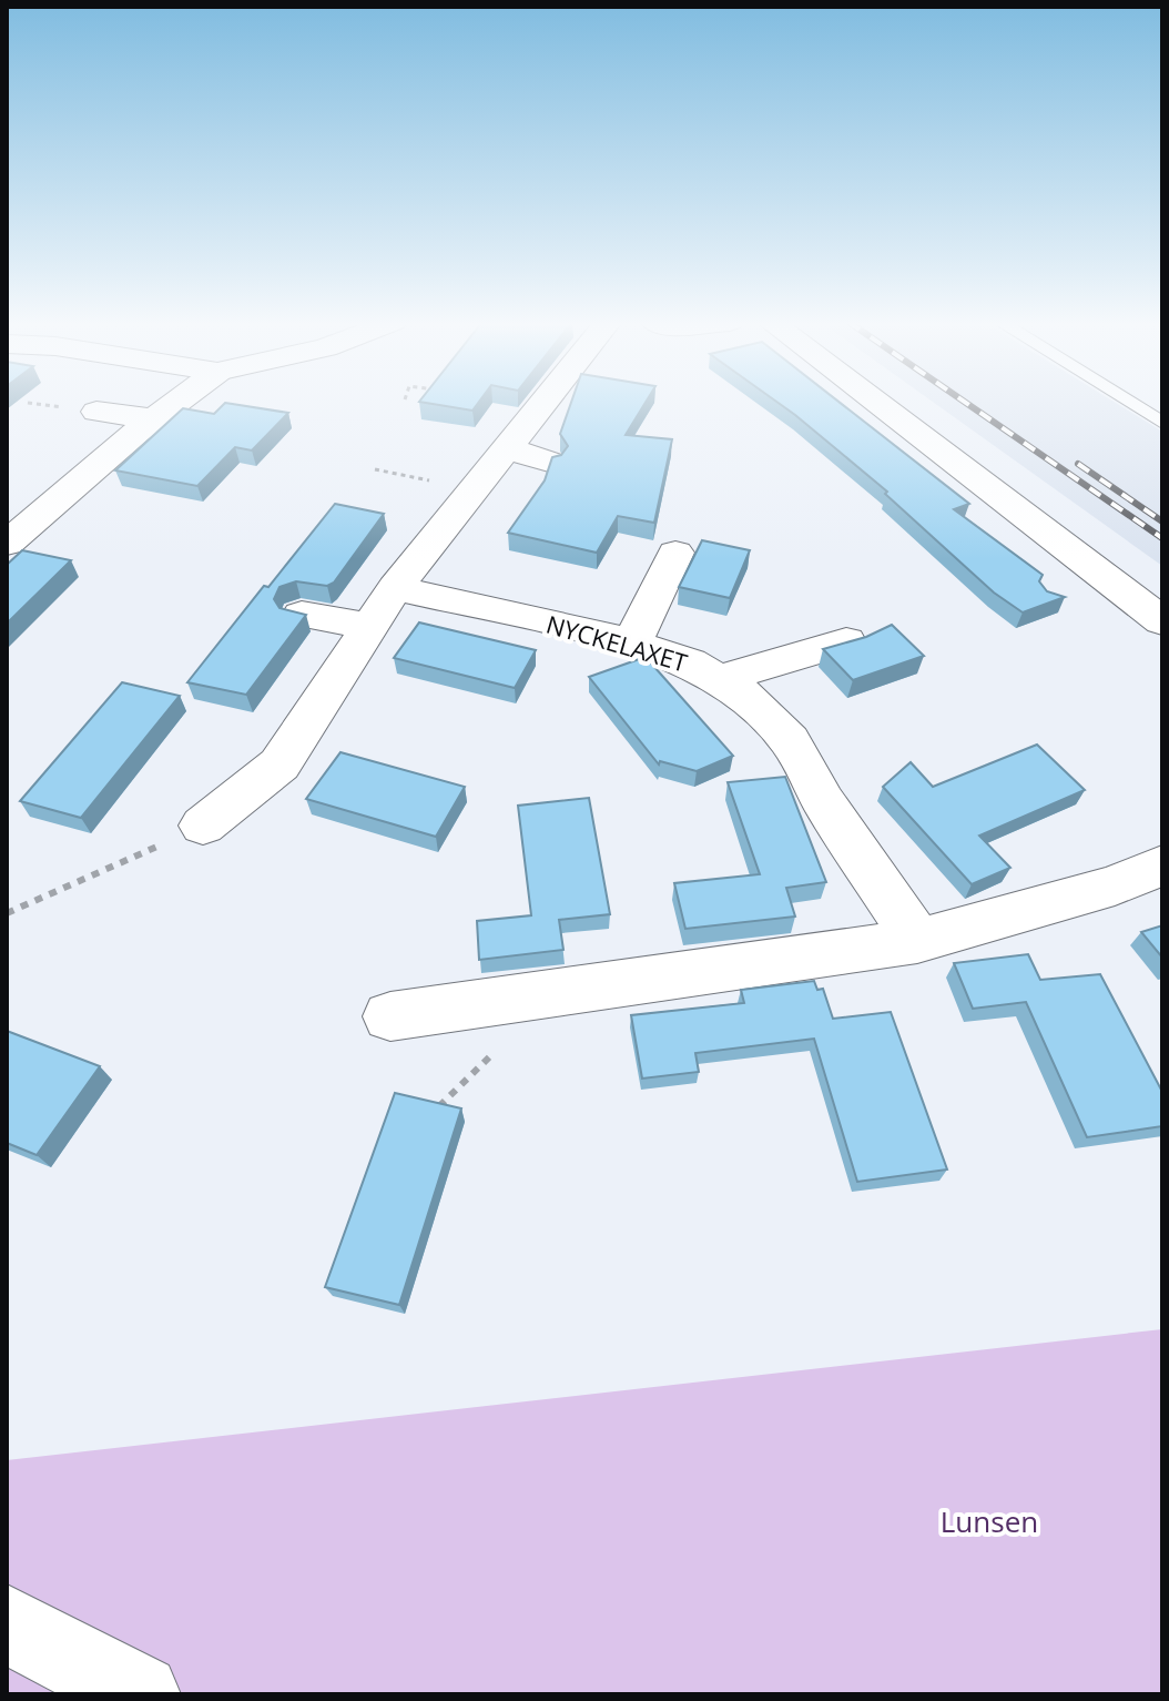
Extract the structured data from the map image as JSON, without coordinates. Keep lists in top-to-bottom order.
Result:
{
  "streets": {
    "street": ["NYCKELAXET"]
  },
  "parks": ["Lunsen"]
}
